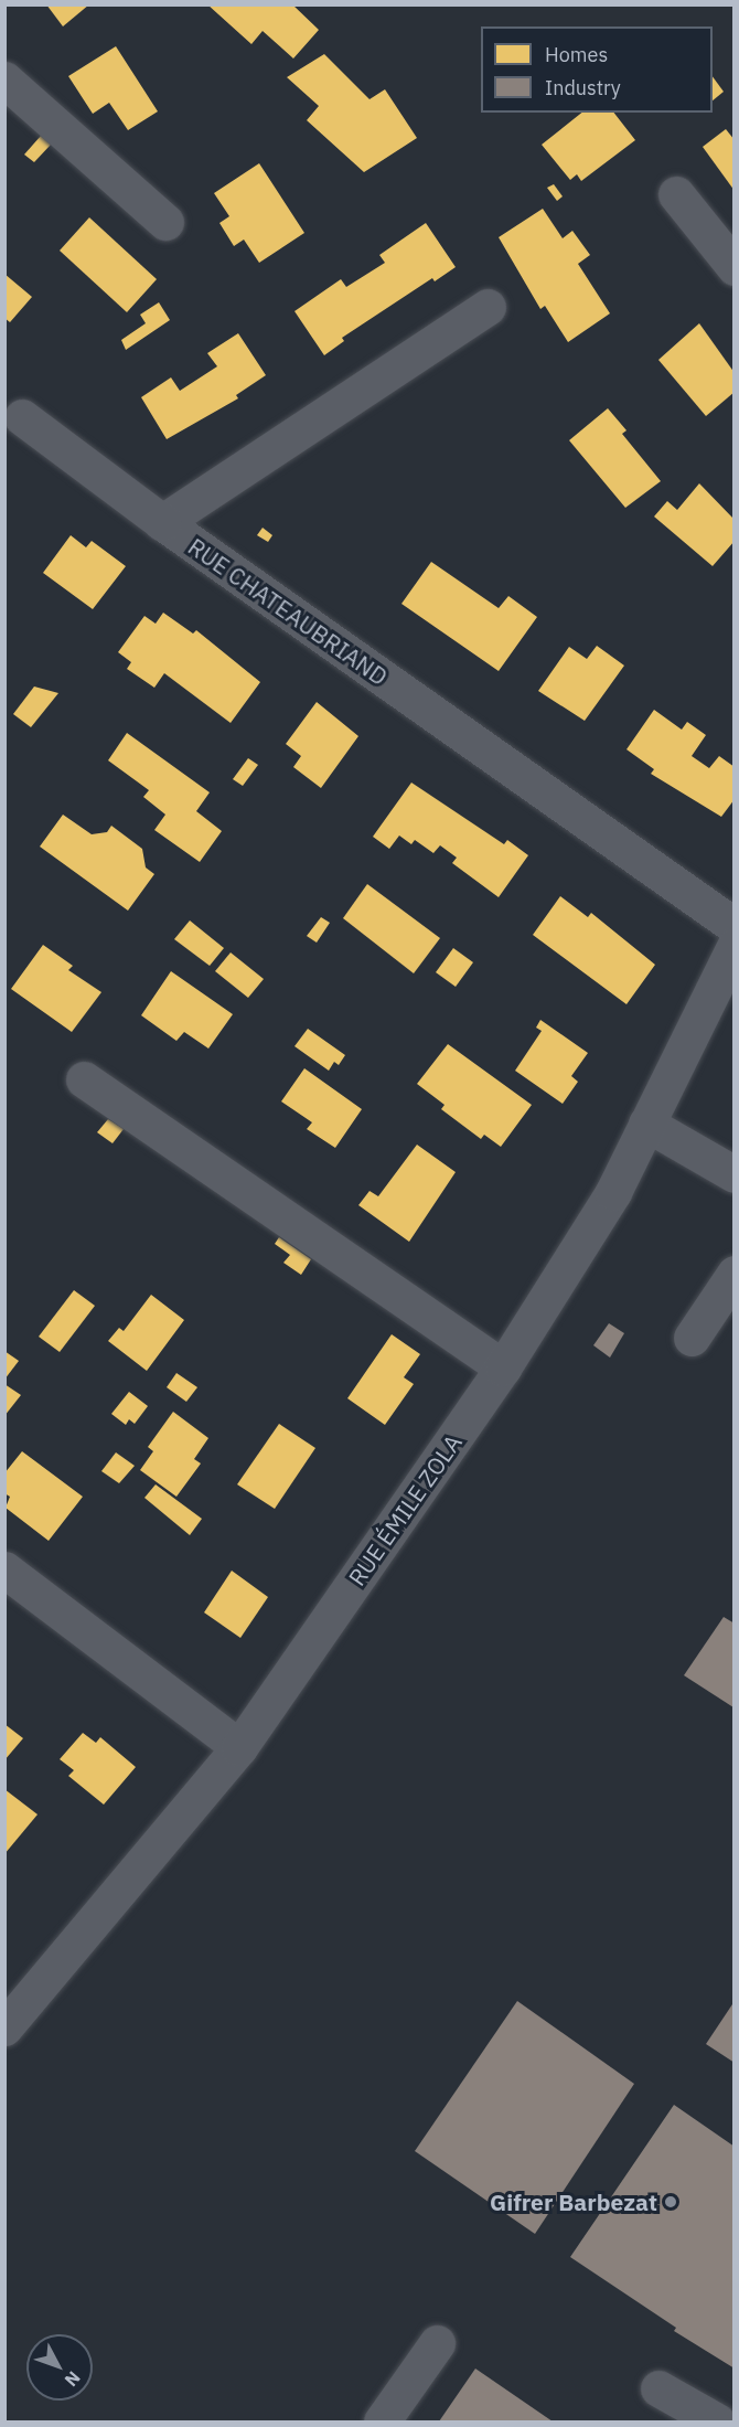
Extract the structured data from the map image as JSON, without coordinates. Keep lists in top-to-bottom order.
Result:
{
  "streets": {
    "street": ["RUE CHATEAUBRIAND", "RUE ÉMILE ZOLA"]
  },
  "places": ["Gifrer Barbezat"],
  "legend": ["Homes", "Industry"],
  "north": "bottom right"
}
